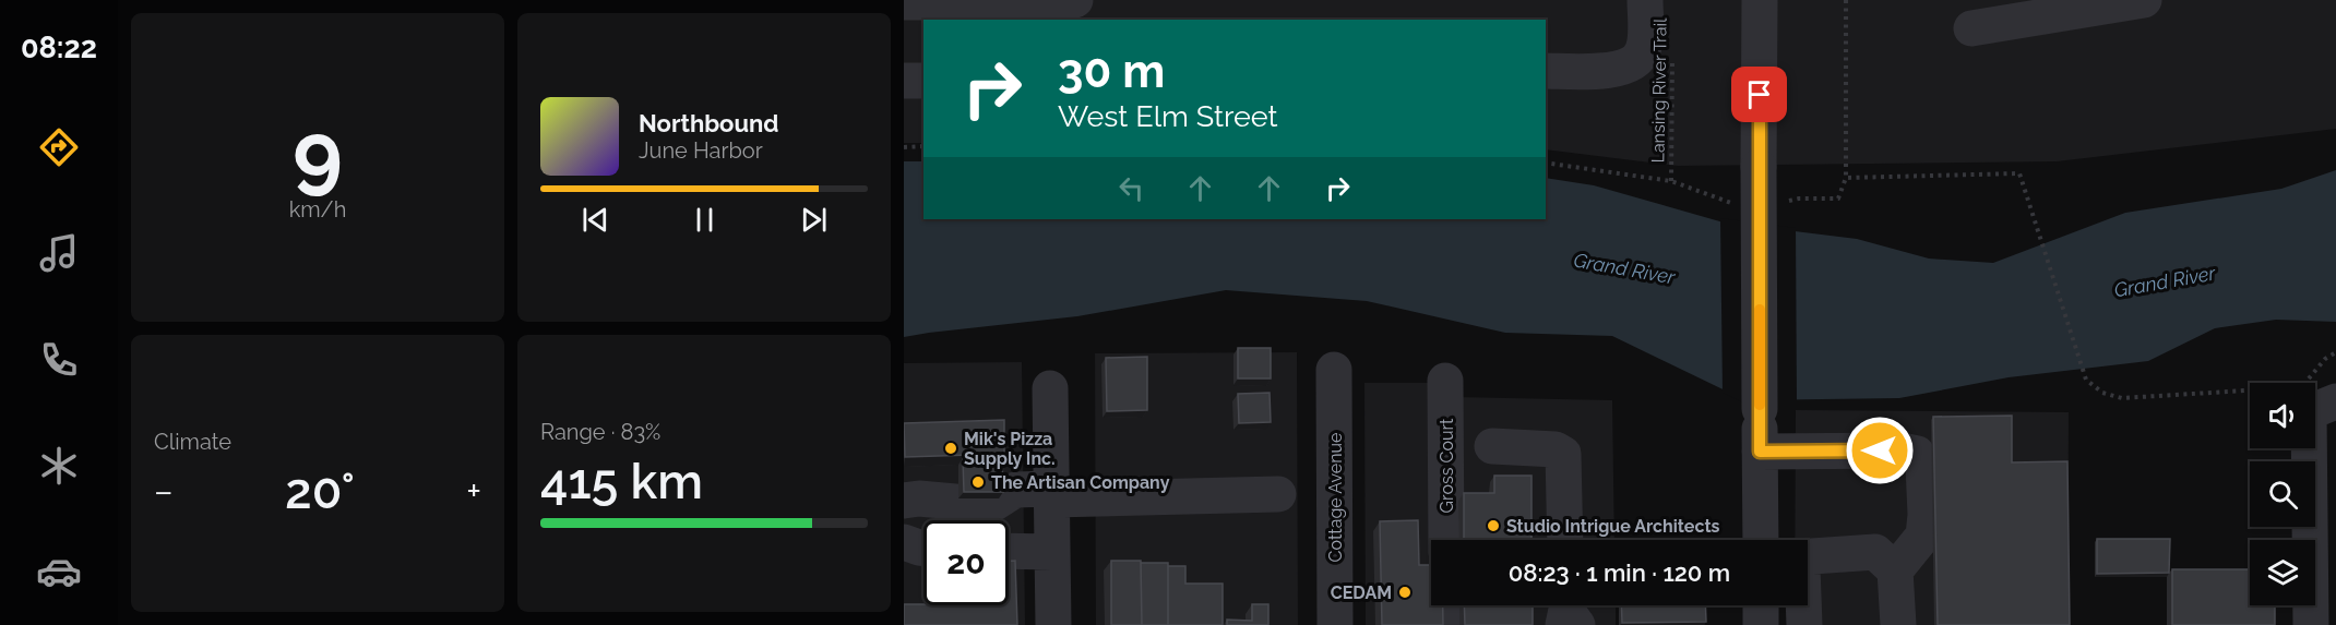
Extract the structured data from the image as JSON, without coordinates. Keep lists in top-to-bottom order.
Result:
{
  "streets": {
    "street": ["Gross Court", "Cottage Avenue"],
    "path": ["Lansing River Trail"]
  },
  "water": ["Grand River"],
  "places": [
    "Mik's Pizza Supply Inc.",
    "The Artisan Company",
    "Studio Intrigue Architects",
    "CEDAM"
  ],
  "page": {
    "tabs": "08:22",
    "tile": [
      ["9", "km/h"],
      "Climate",
      ["Range · 83%", "415 km"]
    ],
    "turn": ["30 m", "West Elm Street"],
    "song": ["Northbound", "June Harbor"],
    "heat": ["−", "20°", "+"],
    "limit": "20",
    "trip": "08:23 · 1 min · 120 m"
  }
}
